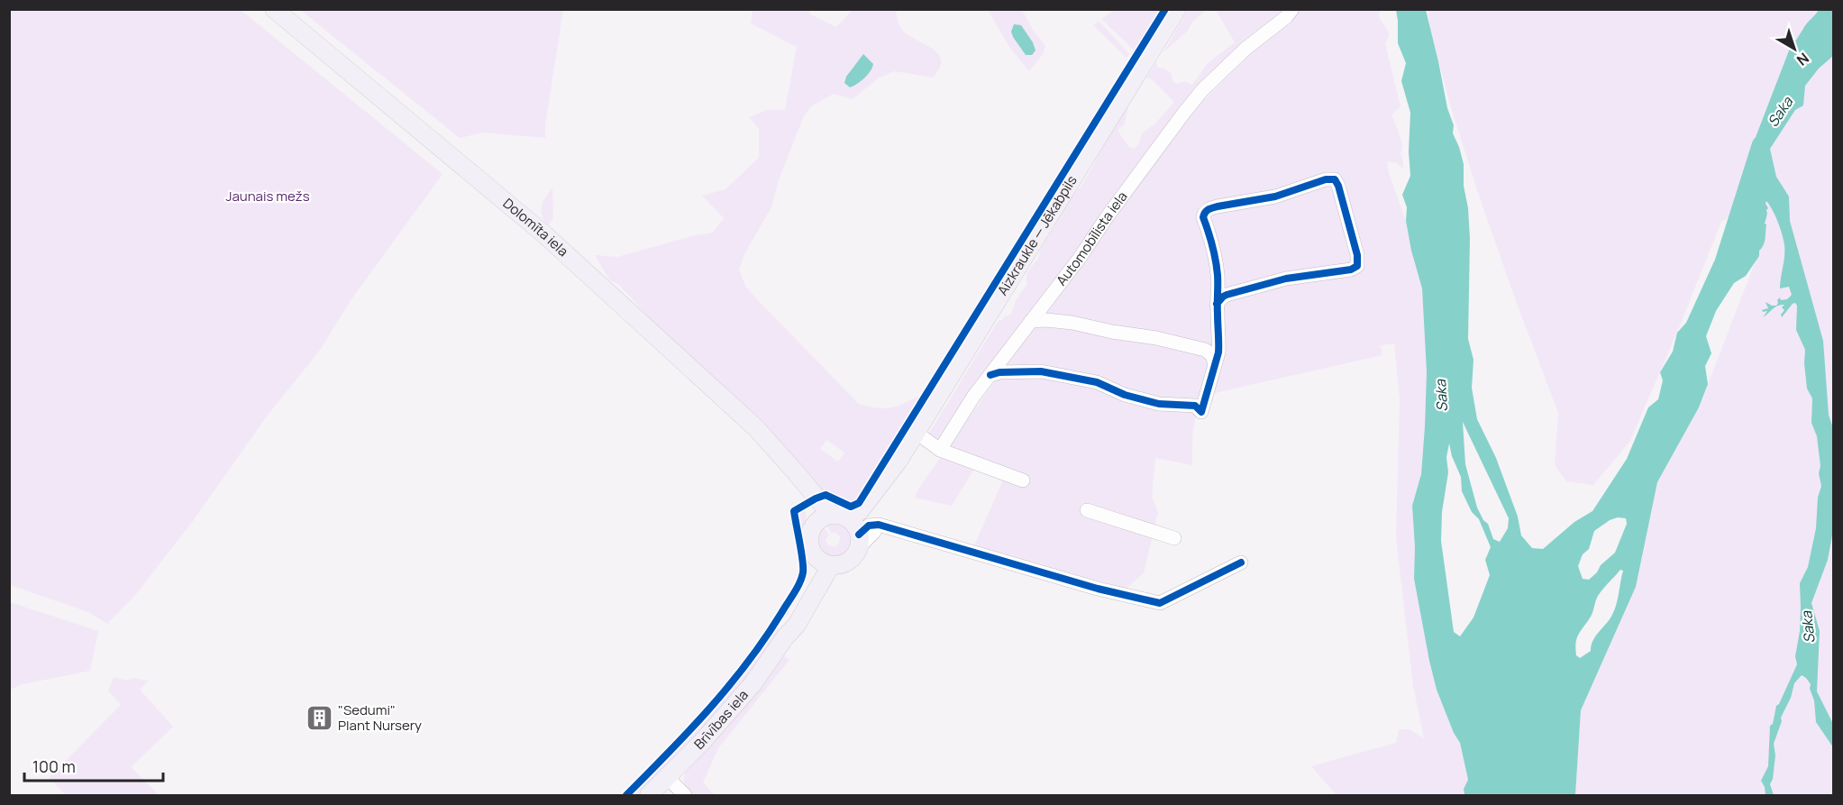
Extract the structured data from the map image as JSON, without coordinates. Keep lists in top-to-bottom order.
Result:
{
  "streets": {
    "main road": ["Dolomīta iela", "Aizkraukle — Jēkabpils", "Brīvības iela"],
    "street": ["Automobīlista iela"]
  },
  "crossings": [
    ["Dolomīta iela", "Aizkraukle — Jēkabpils"],
    ["Dolomīta iela", "Brīvības iela"],
    ["Aizkraukle — Jēkabpils", "Brīvības iela"]
  ],
  "water": ["Saka"],
  "parks": ["Jaunais mežs"],
  "places": {
    "building": ["\"Sedumi\" Plant Nursery"]
  },
  "scale_bar": "100 m",
  "north": "bottom right"
}
